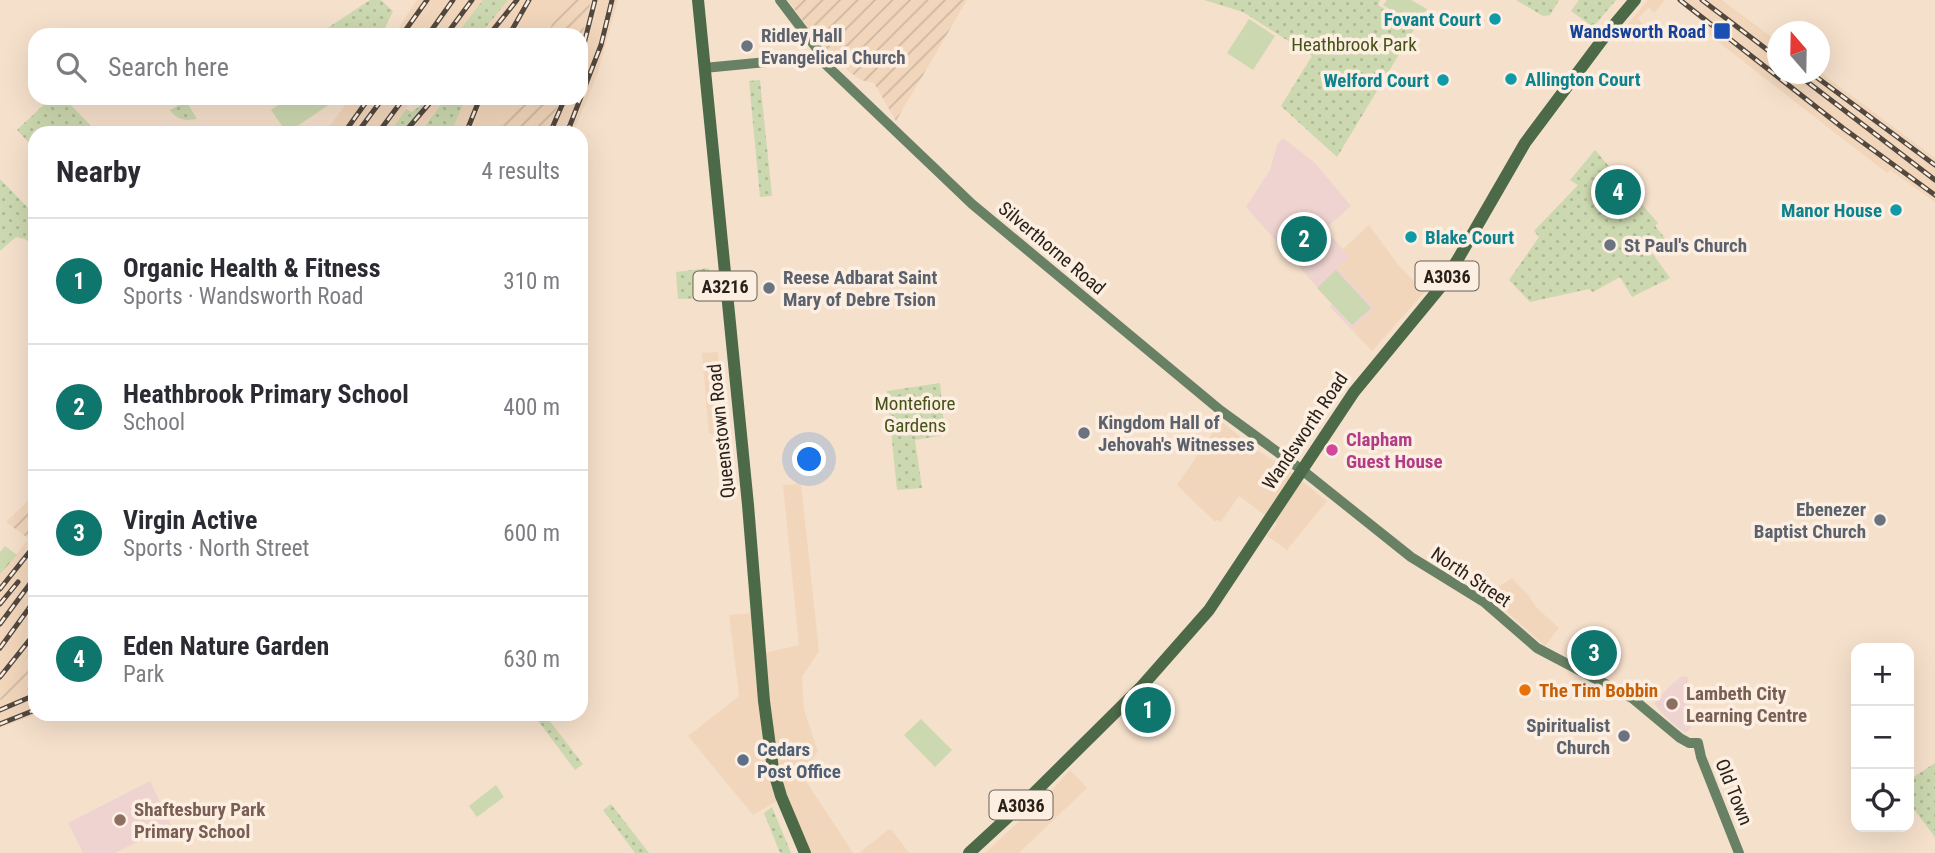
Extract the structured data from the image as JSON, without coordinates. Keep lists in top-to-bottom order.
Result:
{
  "streets": {
    "main road": [
      "Silverthorne Road",
      "A3036",
      "A3216",
      "Queenstown Road",
      "Wandsworth Road",
      "North Street",
      "Old Town"
    ]
  },
  "crossings": [
    ["Silverthorne Road", "Wandsworth Road"],
    ["Silverthorne Road", "North Street"],
    ["Wandsworth Road", "North Street"],
    ["North Street", "Old Town"]
  ],
  "parks": ["Heathbrook Park", "Montefiore Gardens"],
  "places": {
    "other": [
      "Fovant Court",
      "Ridley Hall Evangelical Church",
      "Allington Court",
      "Welford Court",
      "Manor House",
      "Blake Court",
      "St Paul's Church",
      "Reese Adbarat Saint Mary of Debre Tsion",
      "Kingdom Hall of Jehovah's Witnesses",
      "Clapham Guest House",
      "Ebenezer Baptist Church",
      "The Tim Bobbin",
      "Lambeth City Learning Centre",
      "Spiritualist Church",
      "Cedars Post Office",
      "Shaftesbury Park Primary School"
    ],
    "transit": ["Wandsworth Road"]
  },
  "north": "top",
  "page": {
    "search": "Search here",
    "heading": ["Nearby", "4 results"],
    "pins": [
      "4",
      "2",
      "3",
      "1"
    ],
    "list": [
      {
        "mark": "1",
        "name": "Organic Health & Fitness",
        "note": "Sports · Wandsworth Road",
        "value": "310 m"
      },
      {
        "mark": "2",
        "name": "Heathbrook Primary School",
        "note": "School",
        "value": "400 m"
      },
      {
        "mark": "3",
        "name": "Virgin Active",
        "note": "Sports · North Street",
        "value": "600 m"
      },
      {
        "mark": "4",
        "name": "Eden Nature Garden",
        "note": "Park",
        "value": "630 m"
      }
    ],
    "map_buttons": ["+", "−"]
  }
}
